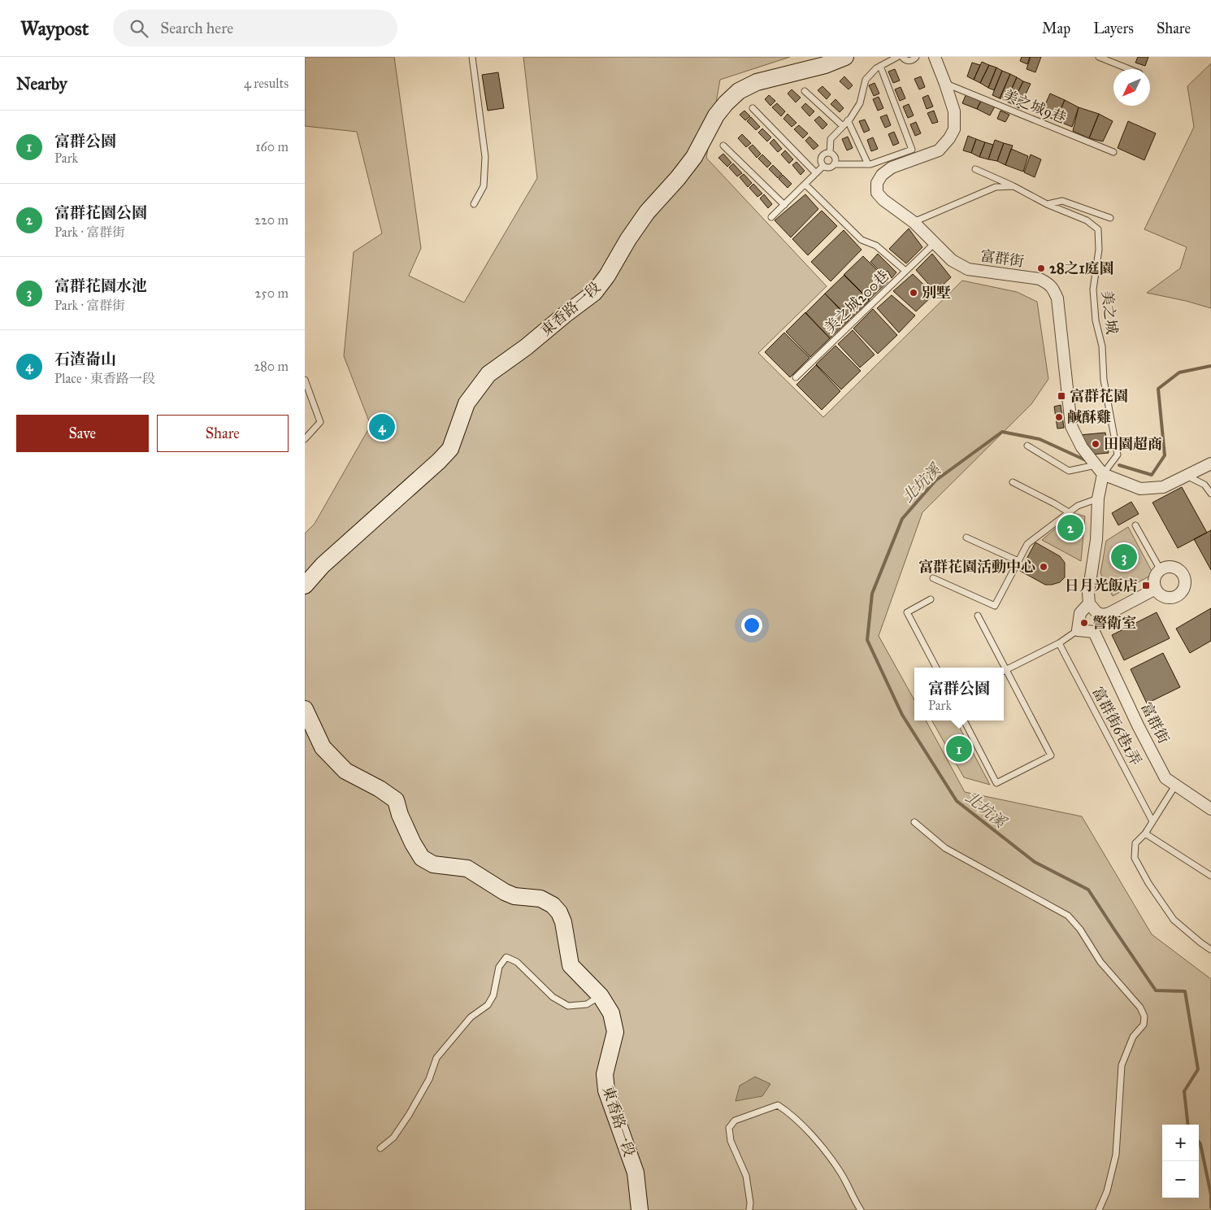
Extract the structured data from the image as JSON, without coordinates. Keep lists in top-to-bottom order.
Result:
{
  "streets": {
    "street": ["富群街", "東香路一段"],
    "lane": [
      "美之城9巷",
      "美之城200巷",
      "美之城",
      "富群街6巷1弄"
    ]
  },
  "crossings": [
    ["美之城9巷", "富群街"],
    ["富群街", "美之城200巷"],
    ["富群街", "美之城"]
  ],
  "water": ["北坑溪"],
  "places": {
    "other": [
      "28之1庭園",
      "別墅",
      "鹹酥雞",
      "田園超商",
      "富群花園活動中心",
      "警衛室"
    ],
    "transit": ["富群花園", "日月光飯店"]
  },
  "north": "bottom left",
  "page": {
    "header": "Waypost",
    "search": "Search here",
    "nav": ["Map", "Layers", "Share"],
    "heading": ["Nearby", "4 results"],
    "list": [
      {
        "mark": "1",
        "name": "富群公園",
        "note": "Park",
        "value": "160 m"
      },
      {
        "mark": "2",
        "name": "富群花園公園",
        "note": "Park · 富群街",
        "value": "220 m"
      },
      {
        "mark": "3",
        "name": "富群花園水池",
        "note": "Park · 富群街",
        "value": "250 m"
      },
      {
        "mark": "4",
        "name": "石渣崙山",
        "note": "Place · 東香路一段",
        "value": "280 m"
      }
    ],
    "buttons": ["Save", "Share"],
    "pins": [
      "4",
      "2",
      "3",
      "1"
    ],
    "popup": ["富群公園", "Park"],
    "map_buttons": ["+", "−"]
  }
}
